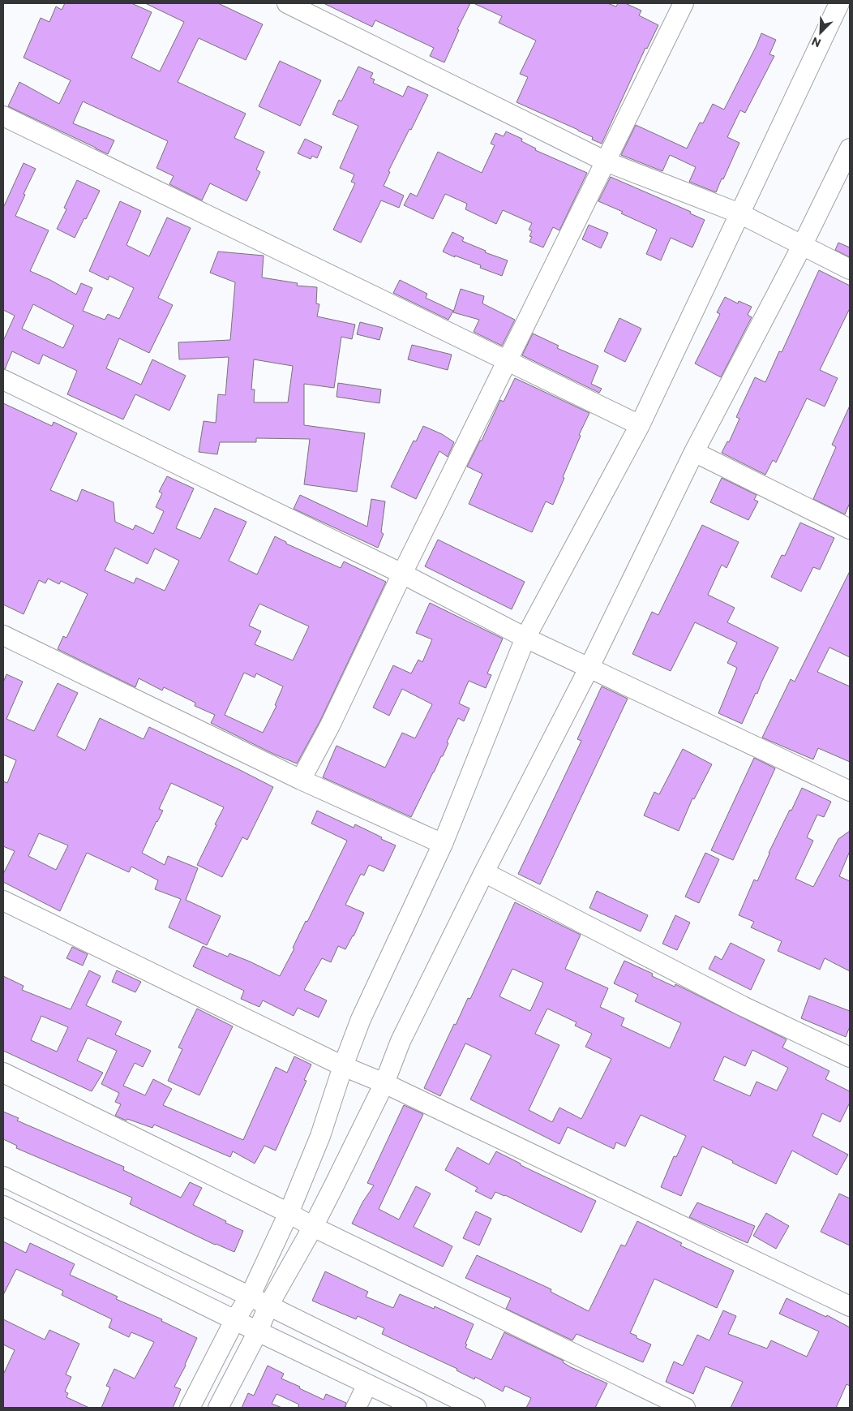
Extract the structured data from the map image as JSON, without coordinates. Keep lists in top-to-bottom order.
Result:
{
  "north": "bottom left"
}
